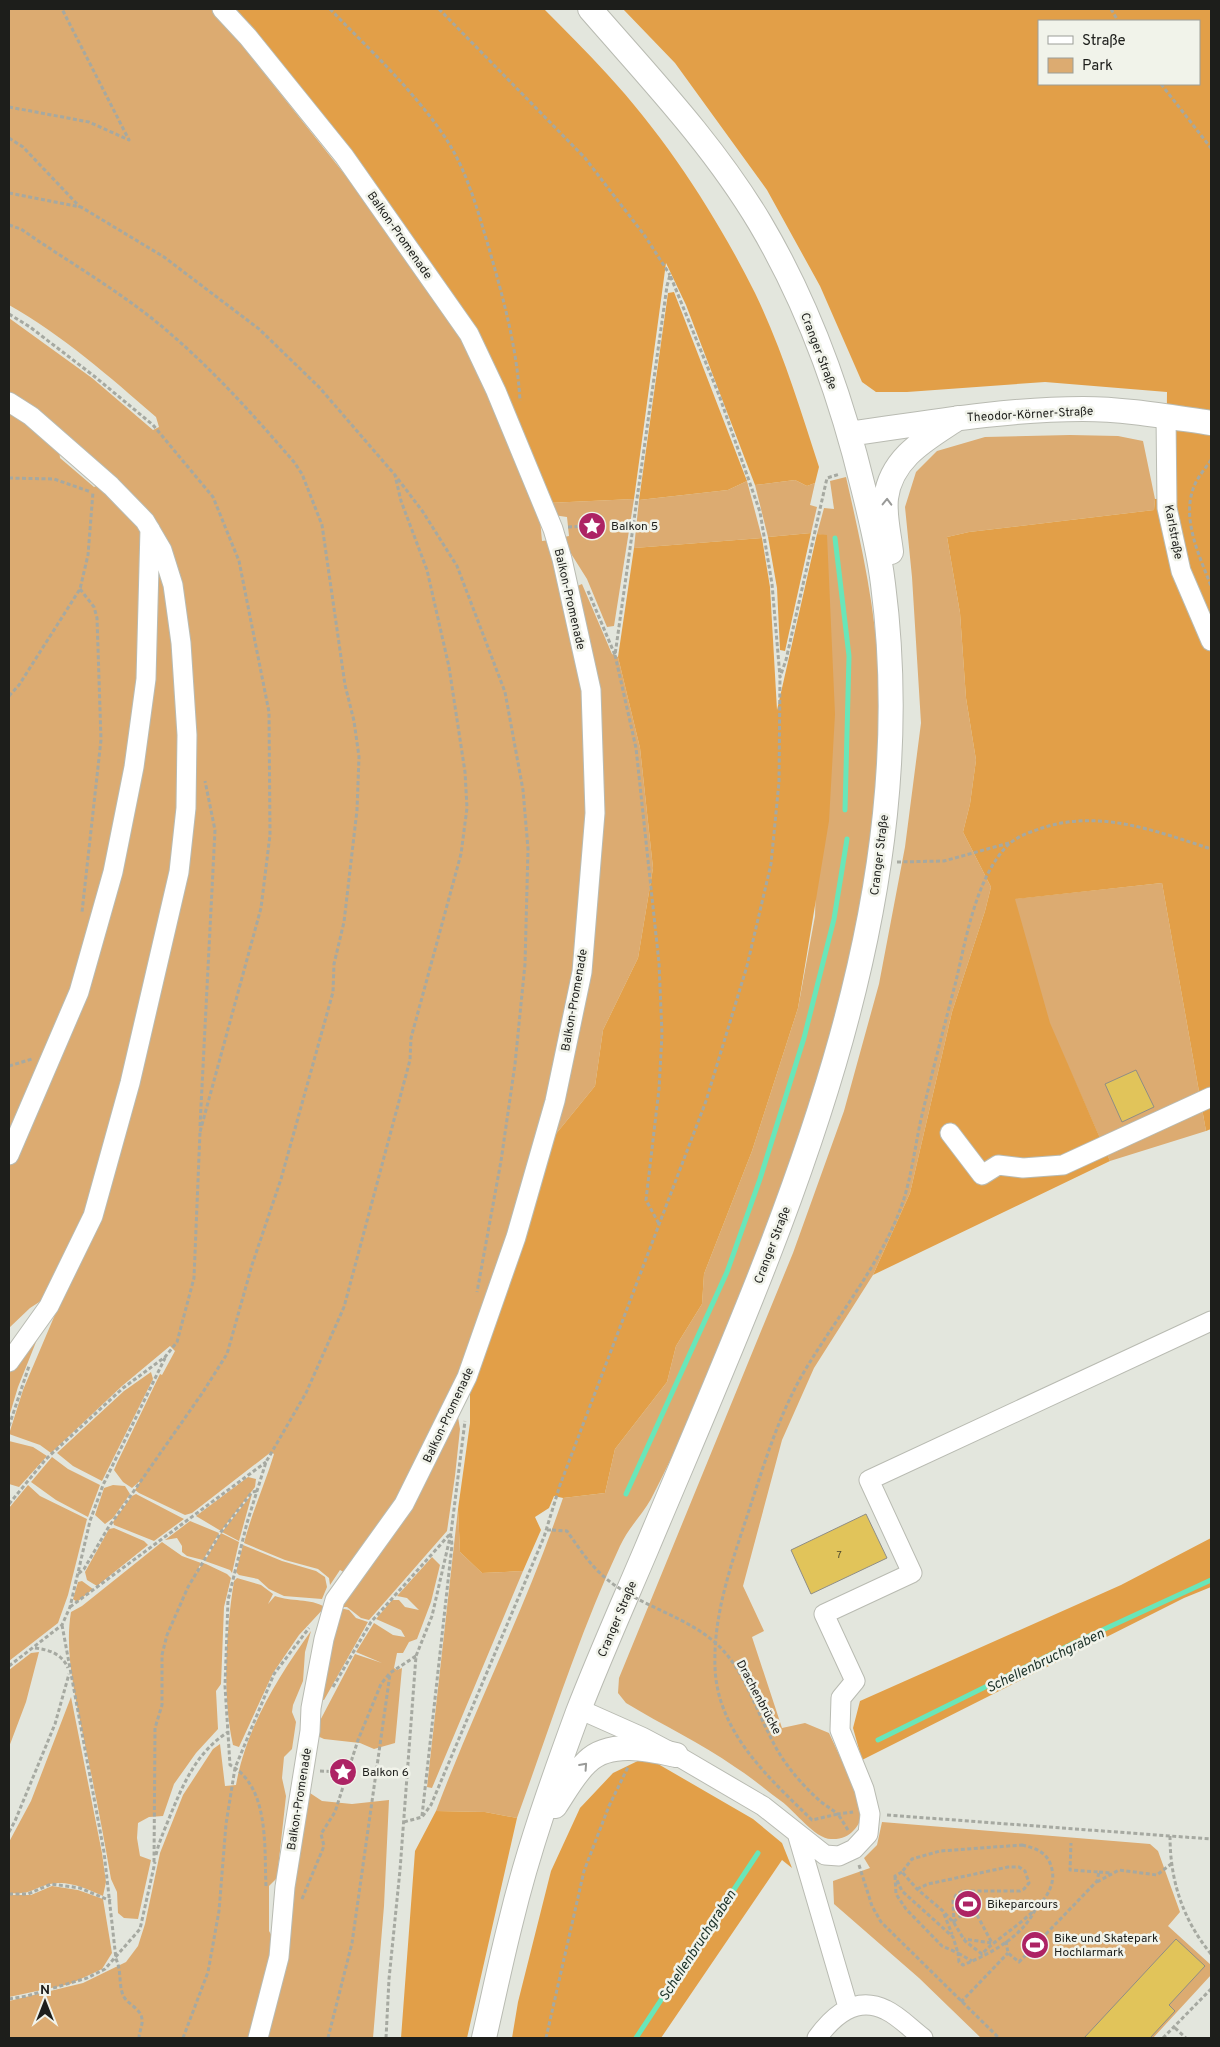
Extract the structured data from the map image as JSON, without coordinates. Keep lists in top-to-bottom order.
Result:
{
  "streets": {
    "main road": ["Cranger Straße", "Theodor-Körner-Straße"],
    "street": ["Balkon-Promenade", "Karlstraße"],
    "path": ["Drachenbrücke"]
  },
  "crossings": [
    ["Cranger Straße", "Theodor-Körner-Straße"],
    ["Theodor-Körner-Straße", "Karlstraße"]
  ],
  "water": ["Schellenbruchgraben"],
  "places": {
    "place": ["Balkon 5", "Balkon 6"],
    "sports": ["Bikeparcours", "Bike und Skatepark Hochlarmark"]
  },
  "house_numbers": ["7"],
  "legend": ["Straße", "Park"],
  "north": "top"
}
